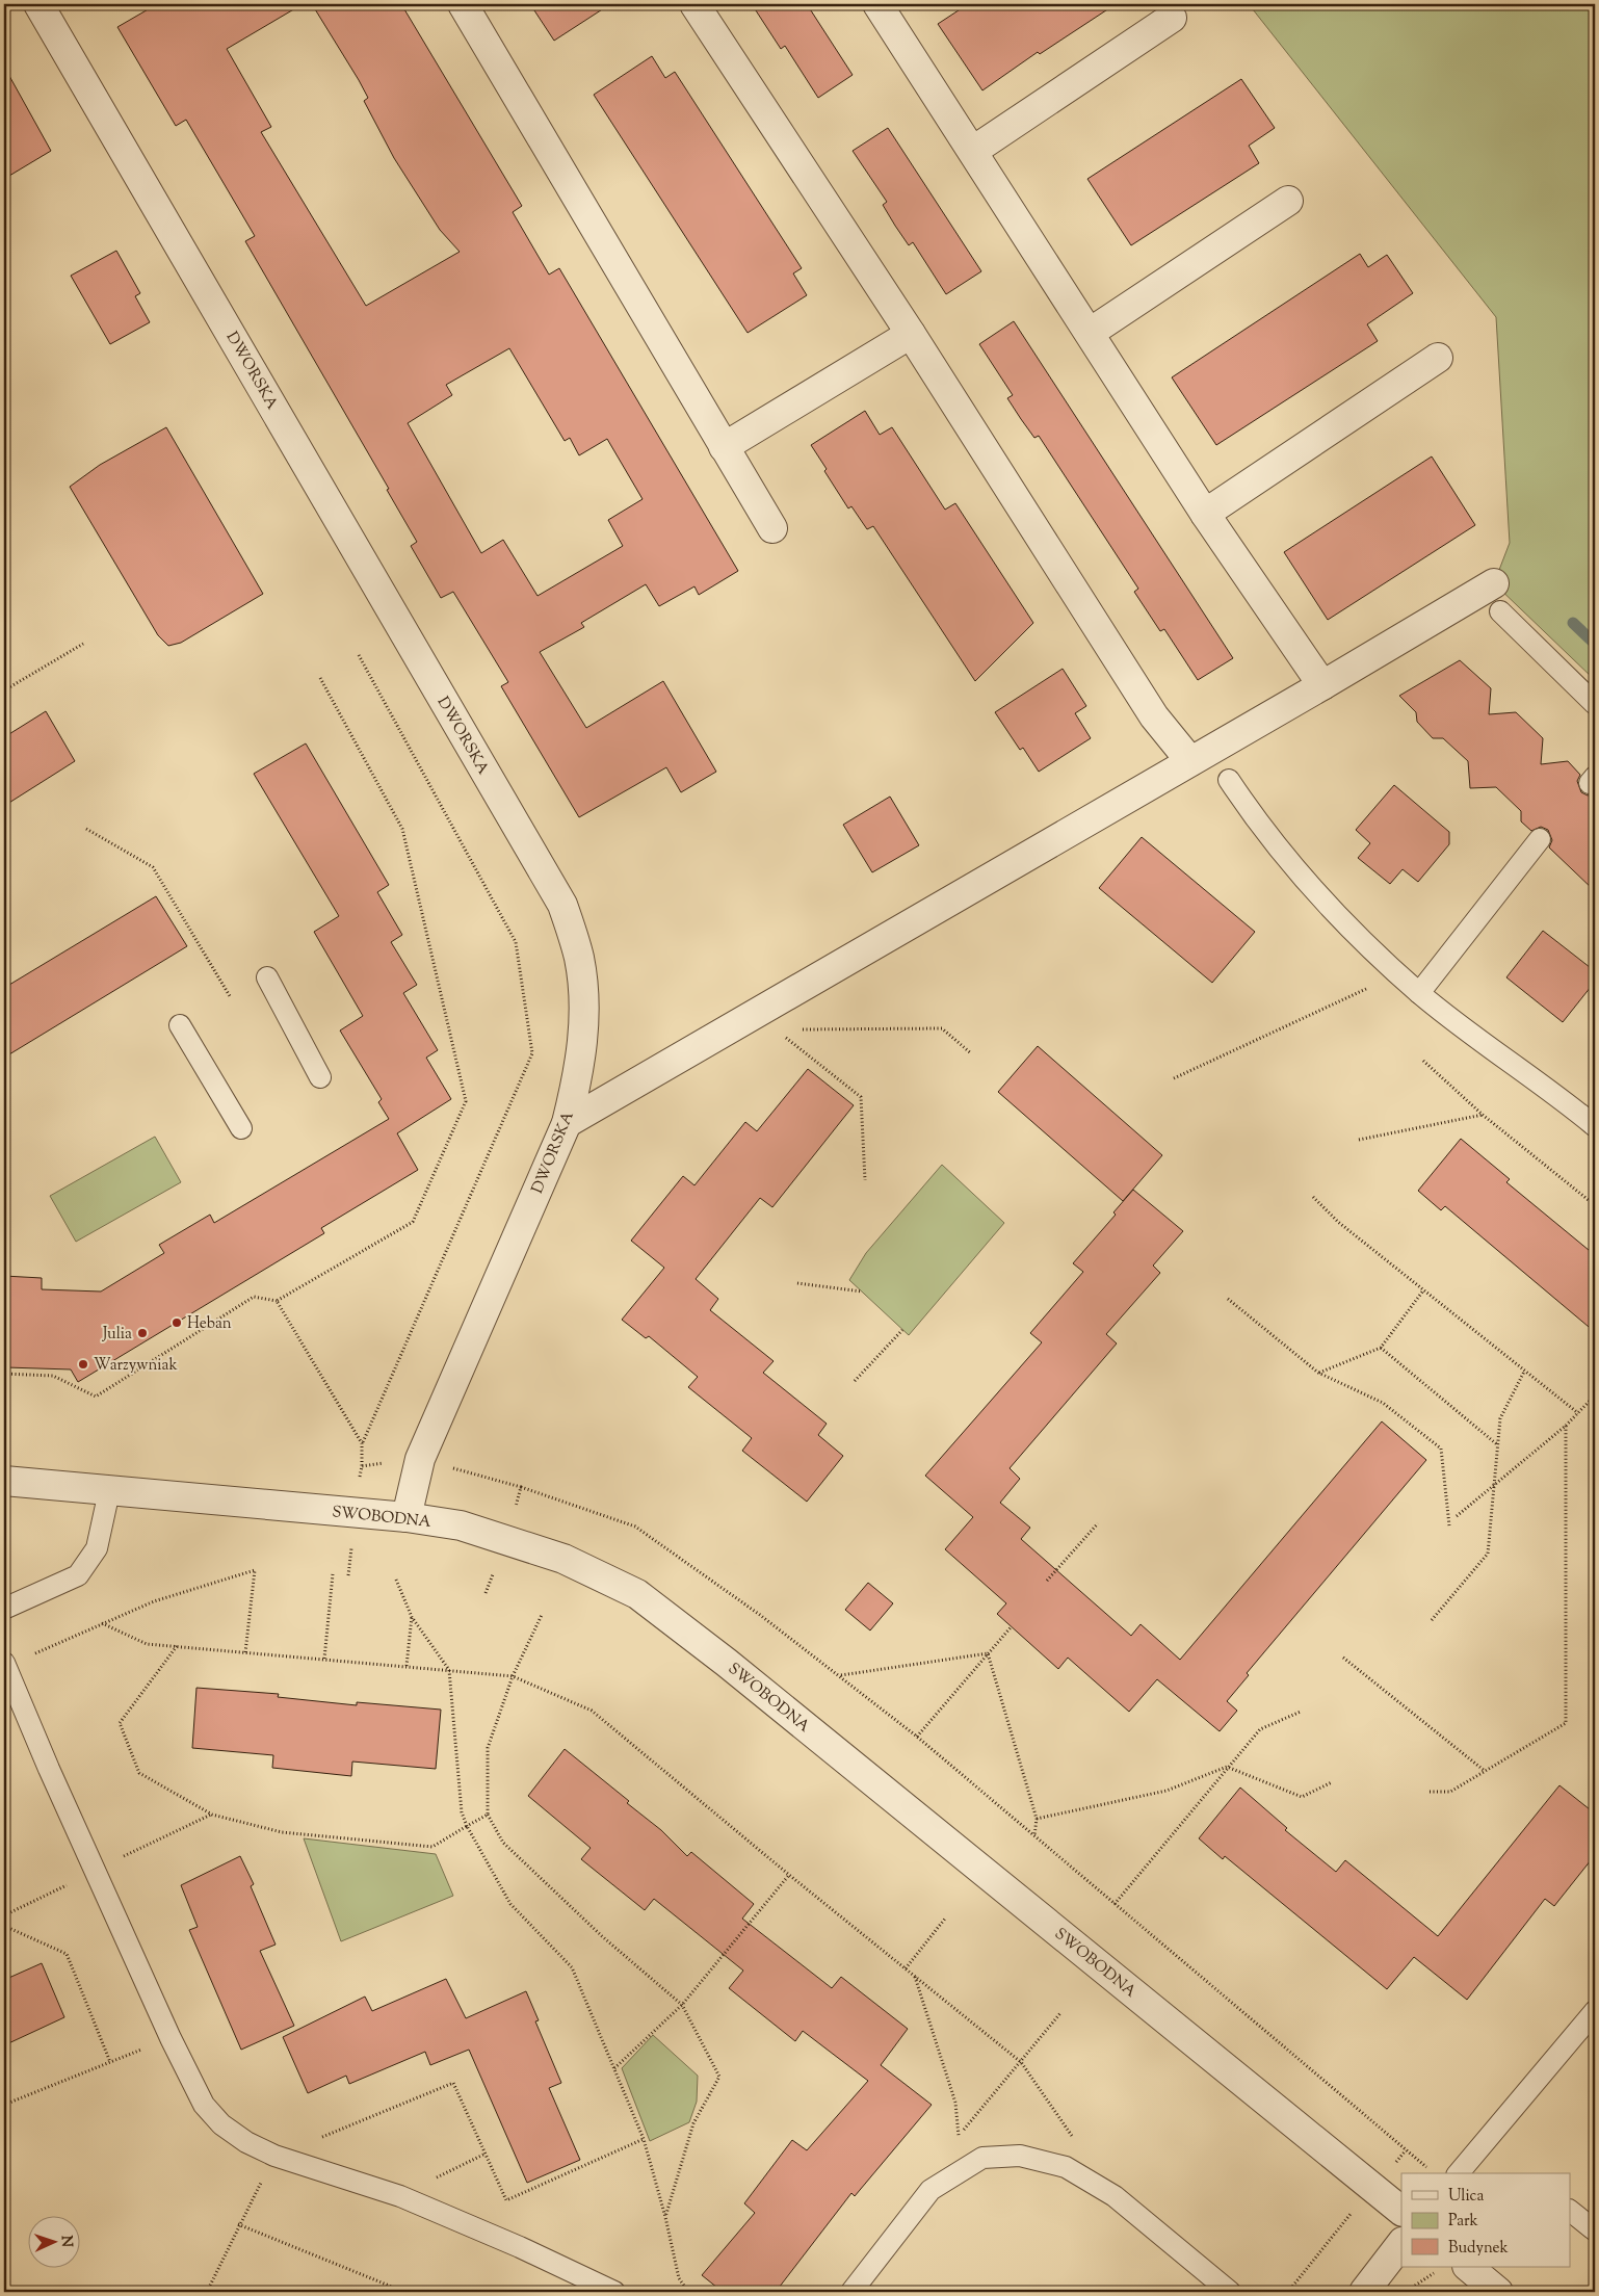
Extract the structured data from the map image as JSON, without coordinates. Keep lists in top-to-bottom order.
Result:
{
  "streets": {
    "street": ["DWORSKA", "SWOBODNA"]
  },
  "crossings": [
    ["DWORSKA", "SWOBODNA"]
  ],
  "places": ["Heban", "Julia", "Warzywniak"],
  "legend": ["Ulica", "Park", "Budynek"],
  "north": "right"
}
